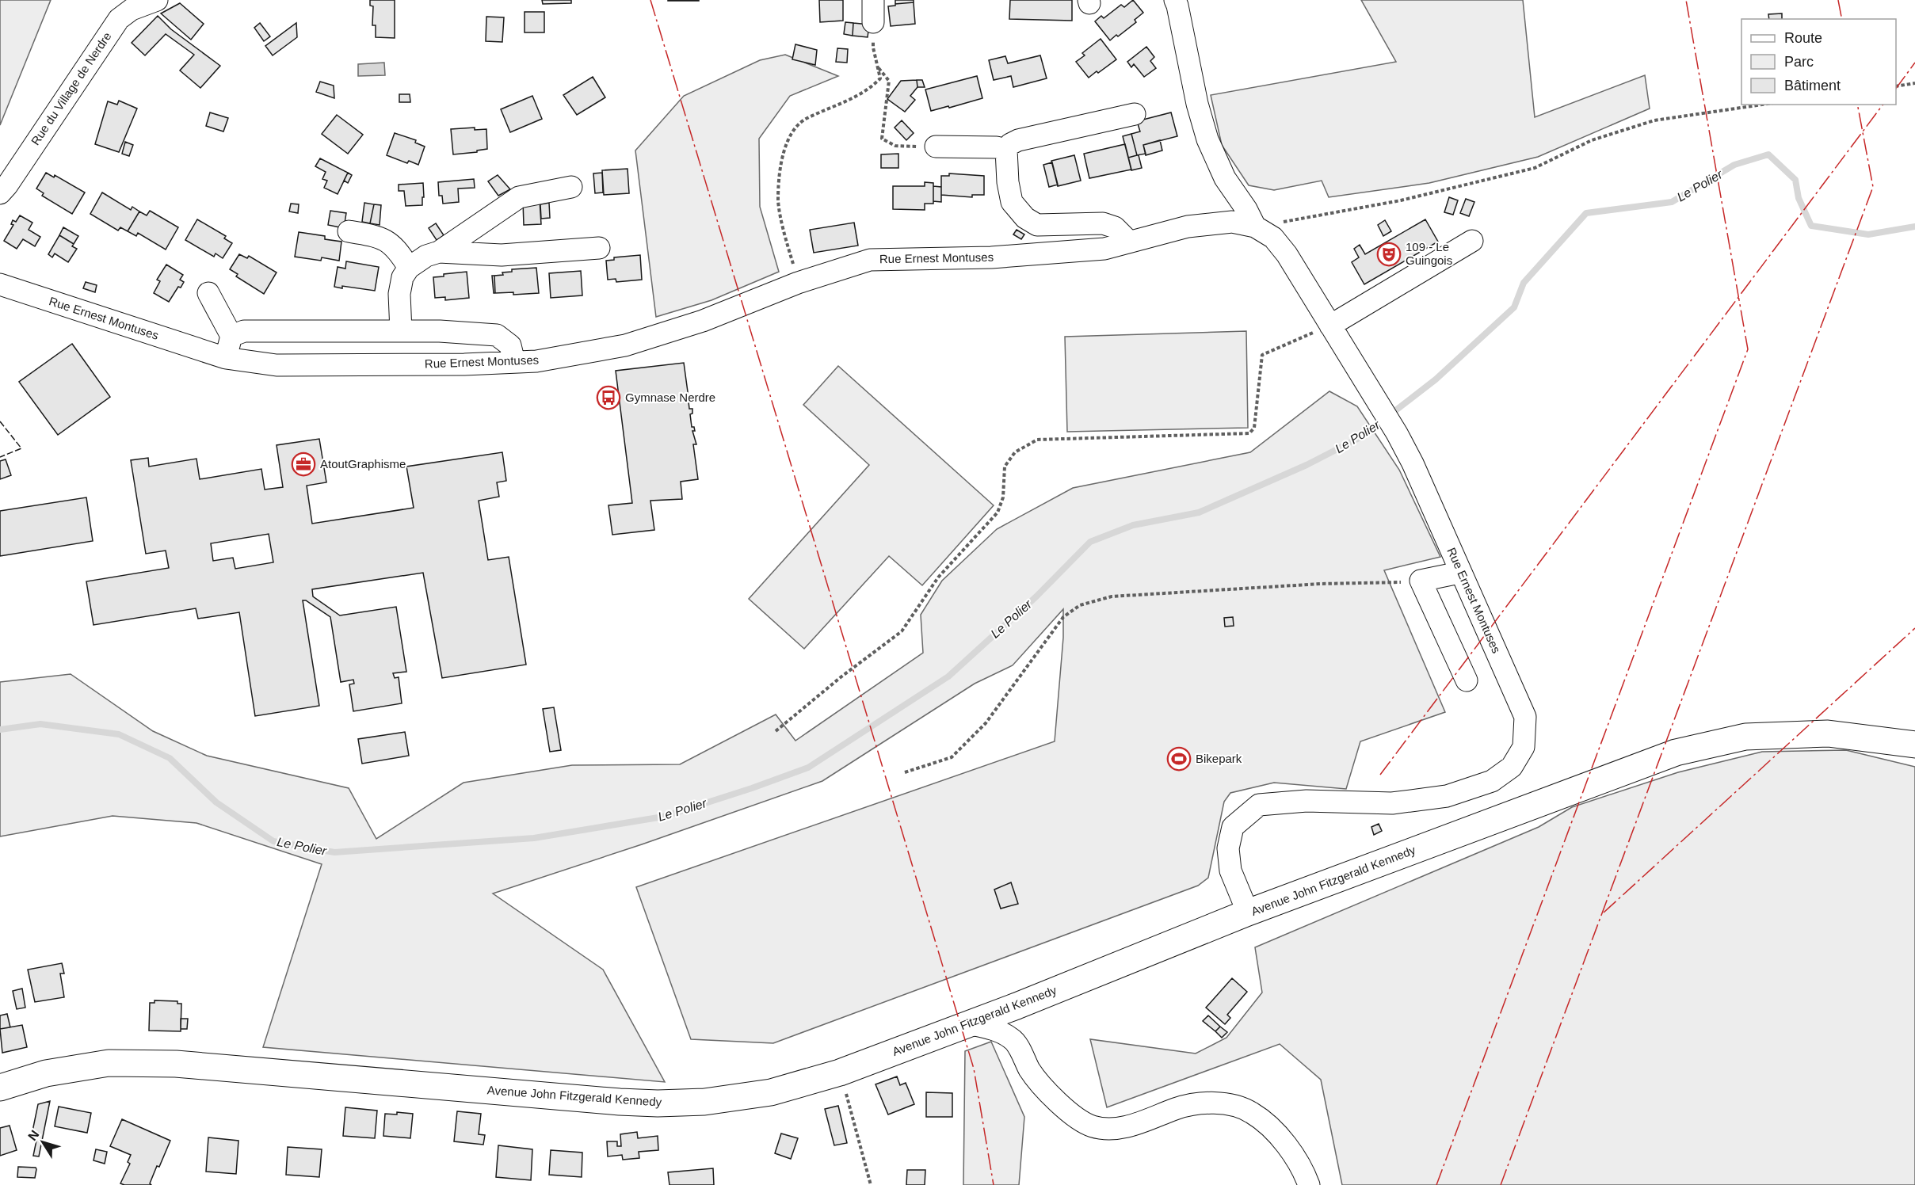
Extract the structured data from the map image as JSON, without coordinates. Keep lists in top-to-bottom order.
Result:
{
  "streets": {
    "main road": ["Avenue John Fitzgerald Kennedy"],
    "street": ["Rue du Village de Nerdre", "Rue Ernest Montuses"]
  },
  "crossings": [
    ["Rue Ernest Montuses", "Avenue John Fitzgerald Kennedy"]
  ],
  "water": ["Le Polier"],
  "places": {
    "theatre": ["109 - Le Guingois"],
    "bus stop": ["Gymnase Nerdre"],
    "office": ["AtoutGraphisme"],
    "sports": ["Bikepark"]
  },
  "legend": ["Route", "Parc", "Bâtiment"],
  "north": "top left"
}
